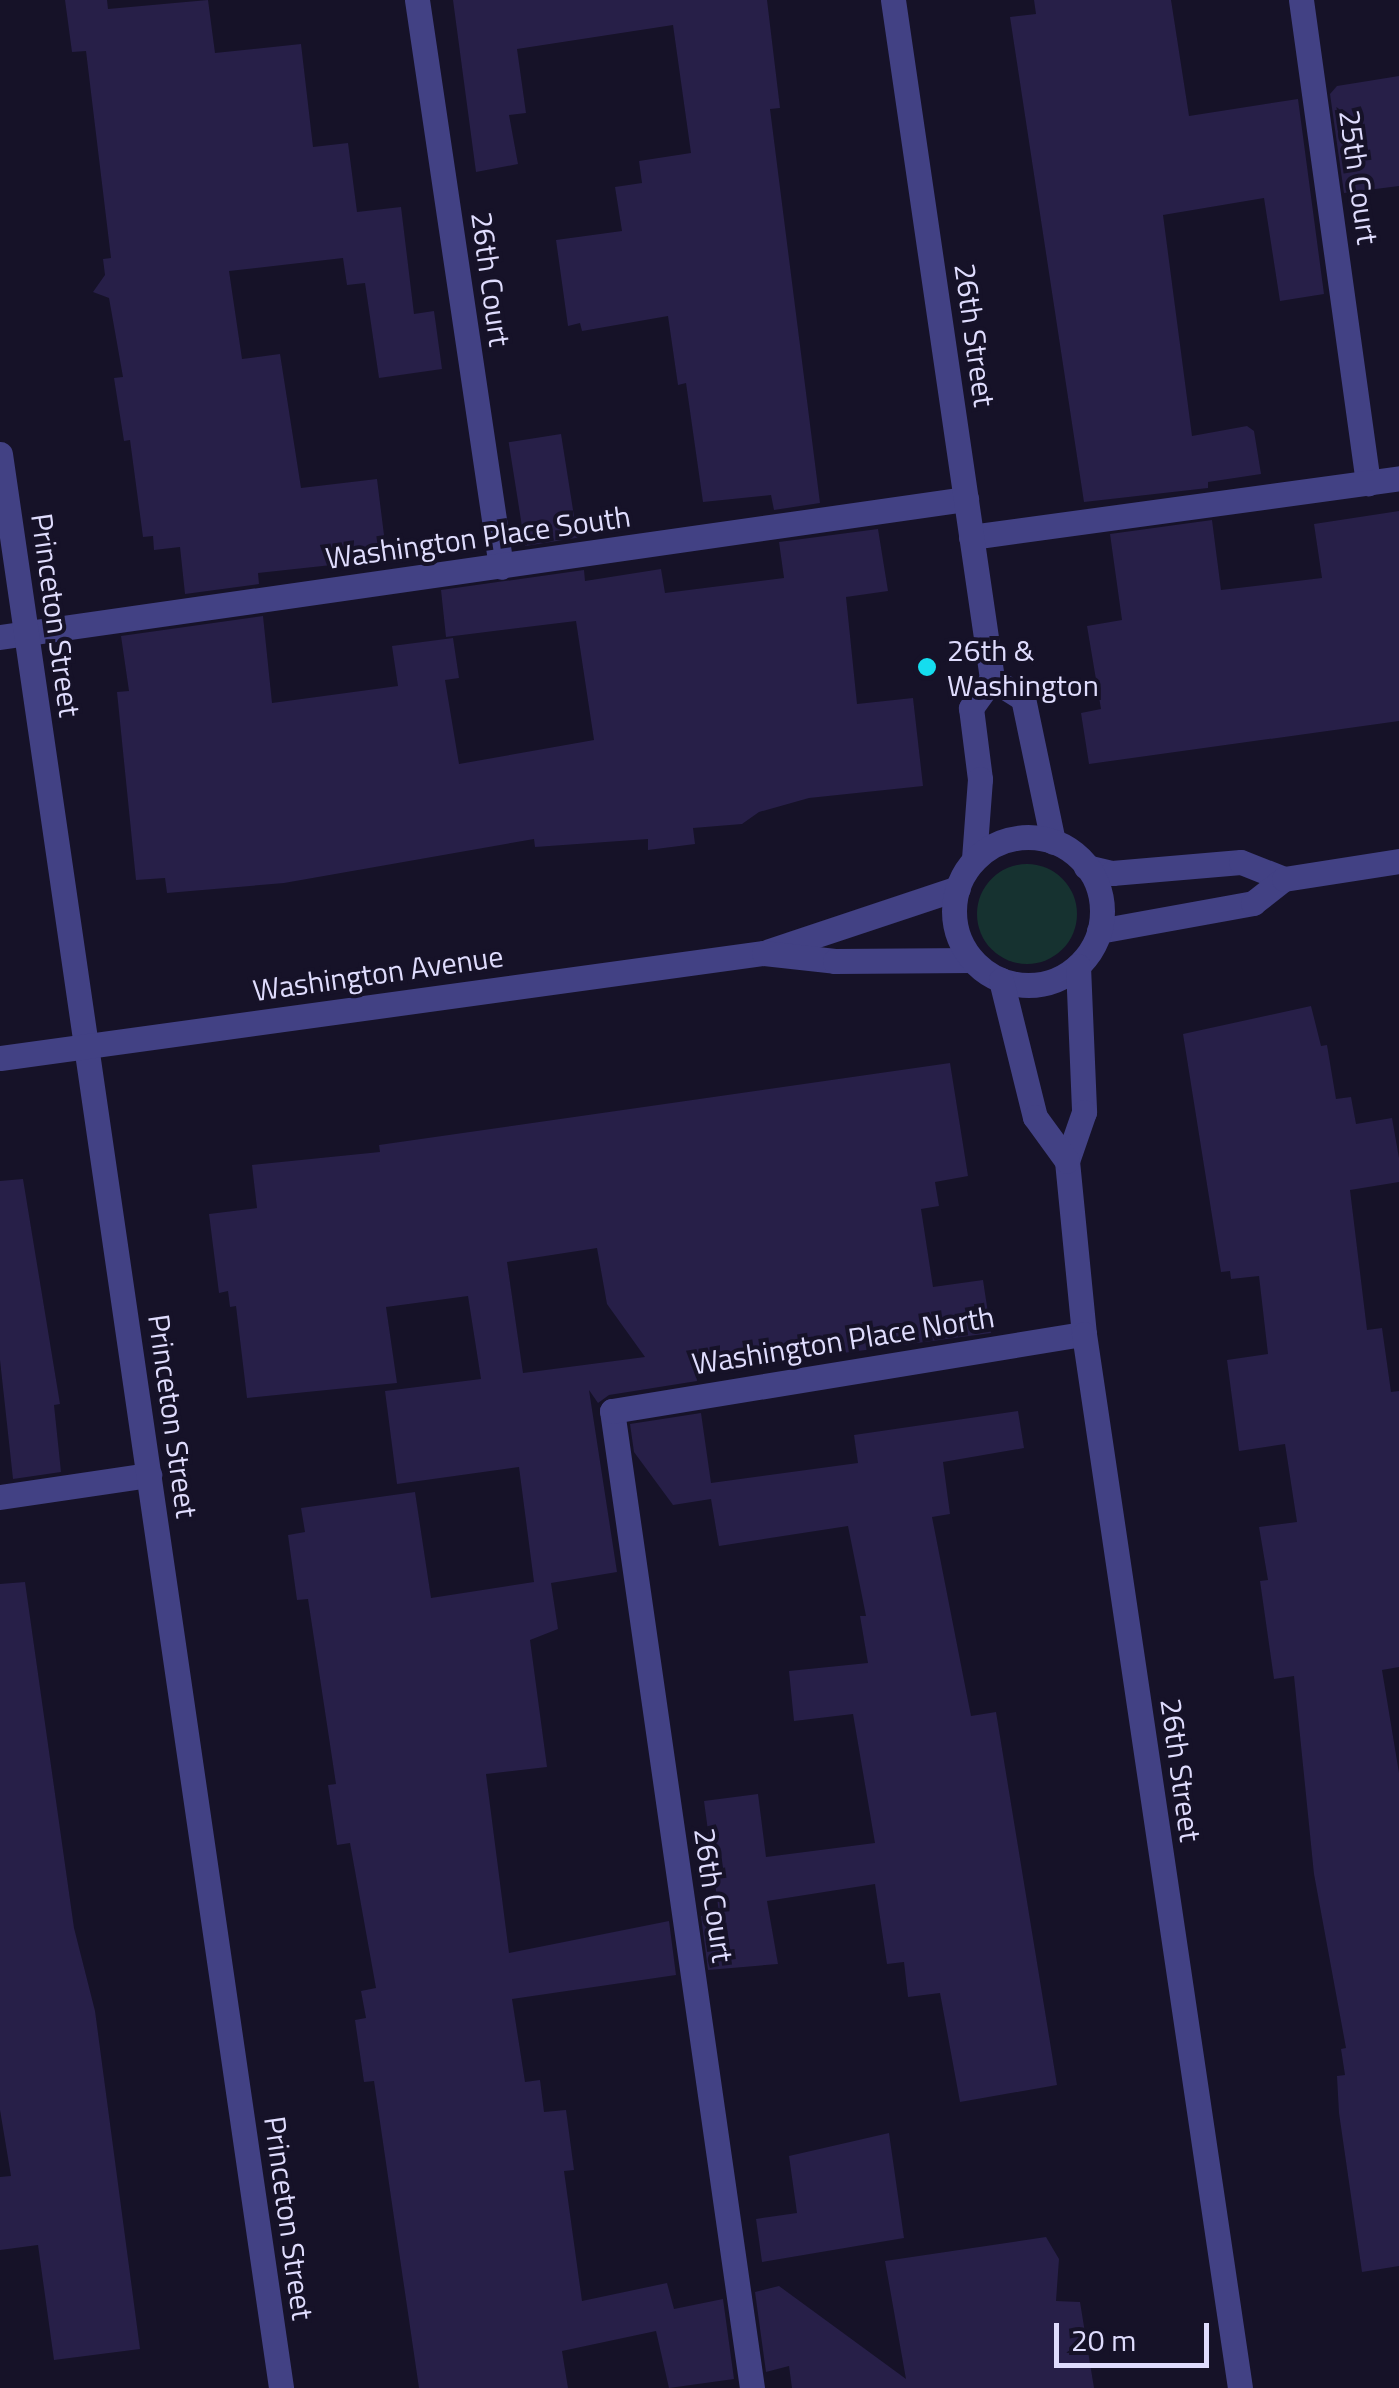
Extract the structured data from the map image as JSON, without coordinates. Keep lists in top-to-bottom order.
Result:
{
  "streets": {
    "street": [
      "25th Court",
      "26th Court",
      "26th Street",
      "Washington Place South",
      "Princeton Street",
      "Washington Avenue",
      "Washington Place North"
    ]
  },
  "crossings": [
    ["26th Court", "Washington Place South"],
    ["26th Court", "Washington Place North"],
    ["26th Street", "Washington Place South"],
    ["26th Street", "Washington Avenue"],
    ["26th Street", "Washington Place North"],
    ["Washington Place South", "Princeton Street"],
    ["Princeton Street", "Washington Avenue"]
  ],
  "places": ["26th & Washington"],
  "scale_bar": "20 m"
}
